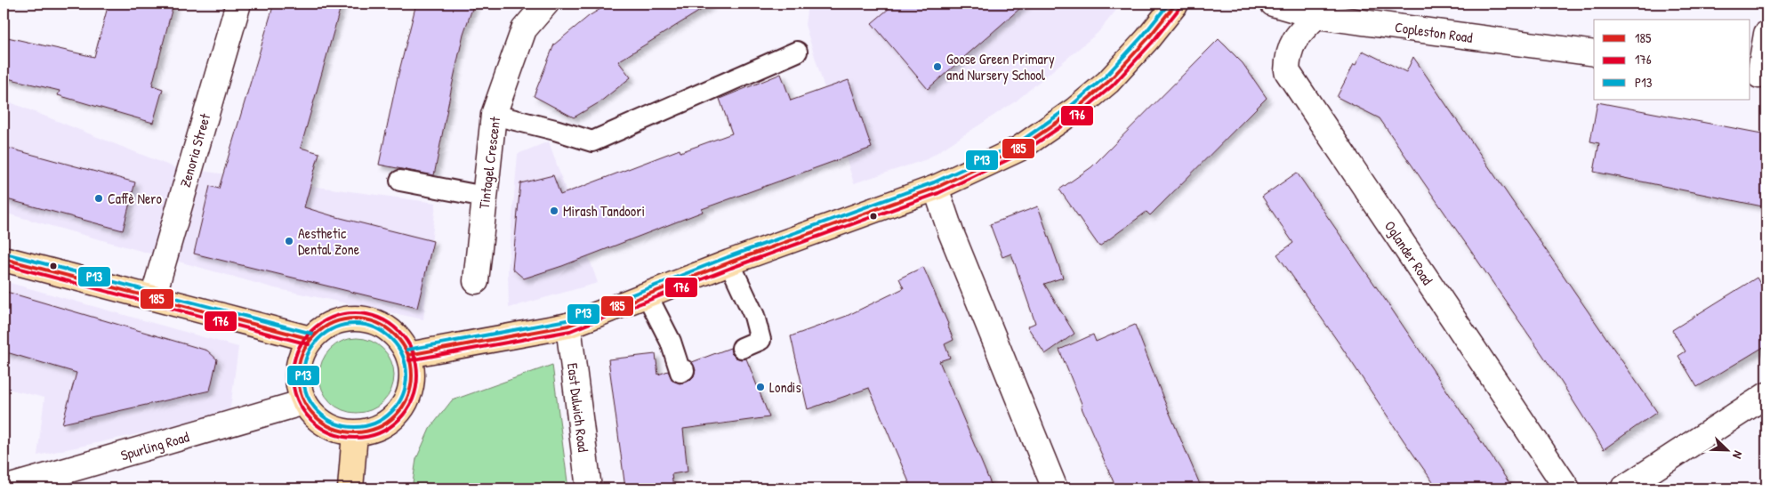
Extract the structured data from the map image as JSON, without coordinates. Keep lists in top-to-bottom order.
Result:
{
  "streets": {
    "street": [
      "Copleston Road",
      "Zenoria Street",
      "Tintagel Crescent",
      "Oglander Road",
      "East Dulwich Road",
      "Spurling Road"
    ]
  },
  "crossings": [
    ["Copleston Road", "Oglander Road"]
  ],
  "places": [
    "Goose Green Primary and Nursery School",
    "Caffè Nero",
    "Mirash Tandoori",
    "Aesthetic Dental Zone",
    "Londis"
  ],
  "lines": ["transit line 185", "transit line P13", "transit line 176"],
  "legend": ["185", "176", "P13"],
  "north": "bottom right"
}
